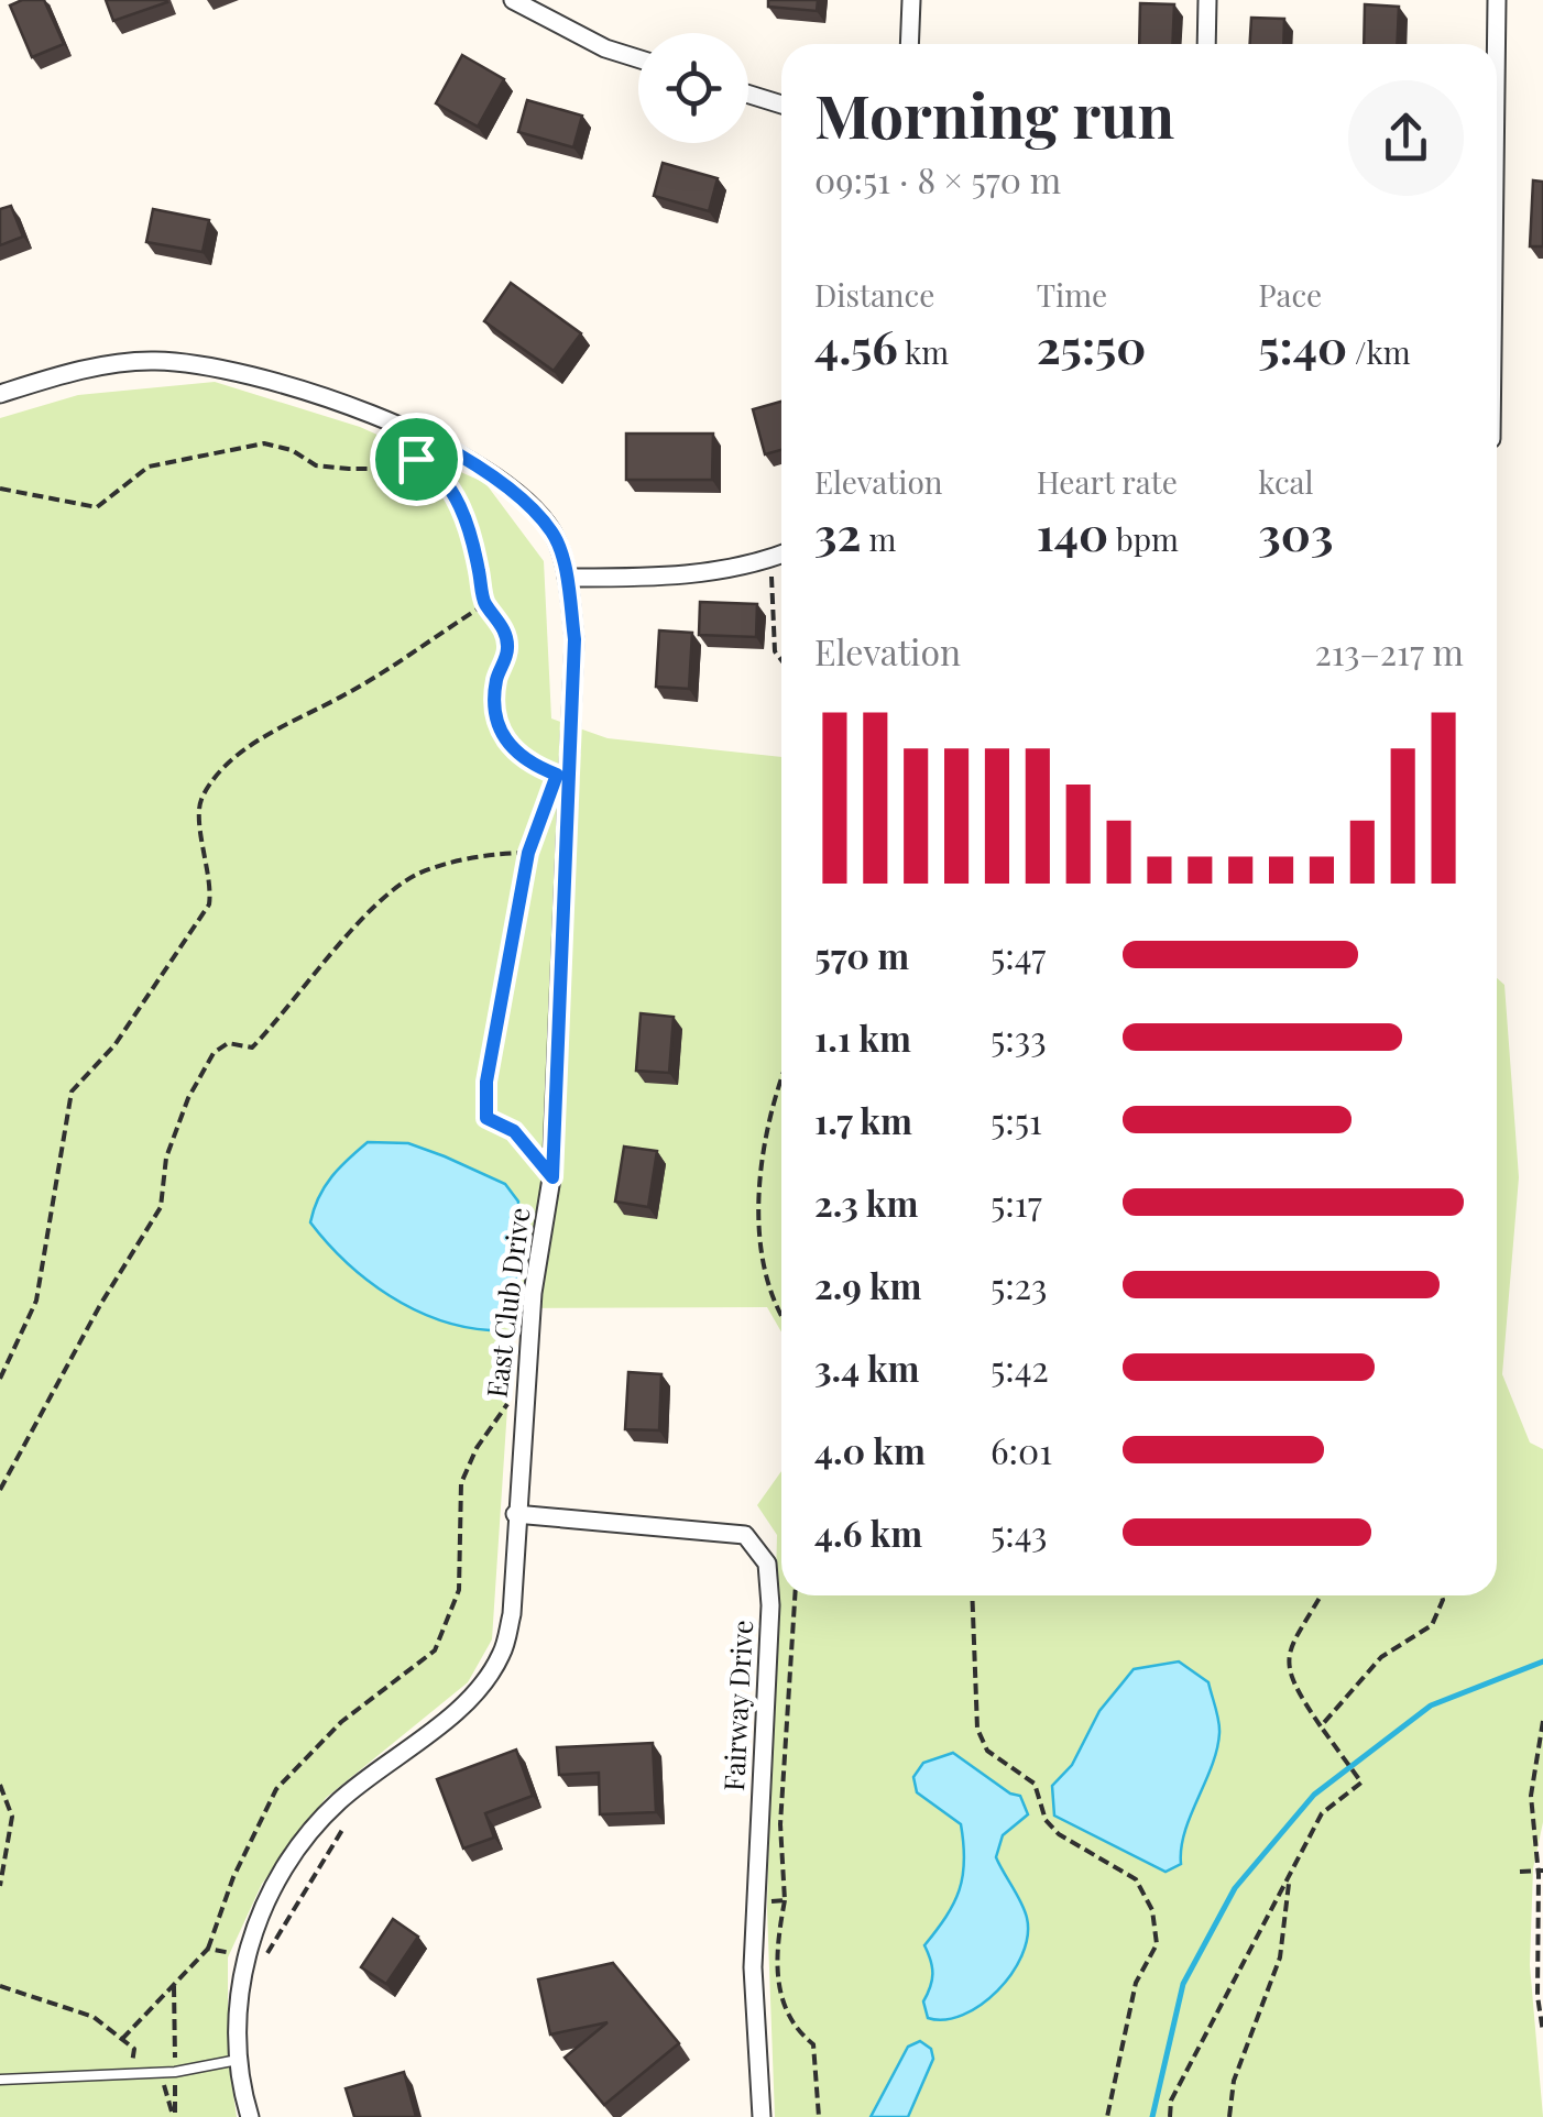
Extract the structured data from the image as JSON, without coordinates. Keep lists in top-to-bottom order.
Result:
{
  "streets": {
    "street": ["East Club Drive", "Fairway Drive"]
  },
  "crossings": [
    ["East Club Drive", "Fairway Drive"]
  ],
  "page": {
    "heading": ["Morning run", "09:51 · 8 × 570 m"],
    "stats": [
      ["Distance", "4.56 km"],
      ["Time", "25:50"],
      ["Pace", "5:40 /km"],
      ["Elevation", "32 m"],
      ["Heart rate", "140 bpm"],
      ["kcal", "303"]
    ],
    "chart": ["Elevation", "213–217 m"],
    "list": [
      {
        "name": "570 m",
        "note": "5:47"
      },
      {
        "name": "1.1 km",
        "note": "5:33"
      },
      {
        "name": "1.7 km",
        "note": "5:51"
      },
      {
        "name": "2.3 km",
        "note": "5:17"
      },
      {
        "name": "2.9 km",
        "note": "5:23"
      },
      {
        "name": "3.4 km",
        "note": "5:42"
      },
      {
        "name": "4.0 km",
        "note": "6:01"
      },
      {
        "name": "4.6 km",
        "note": "5:43"
      }
    ]
  }
}
